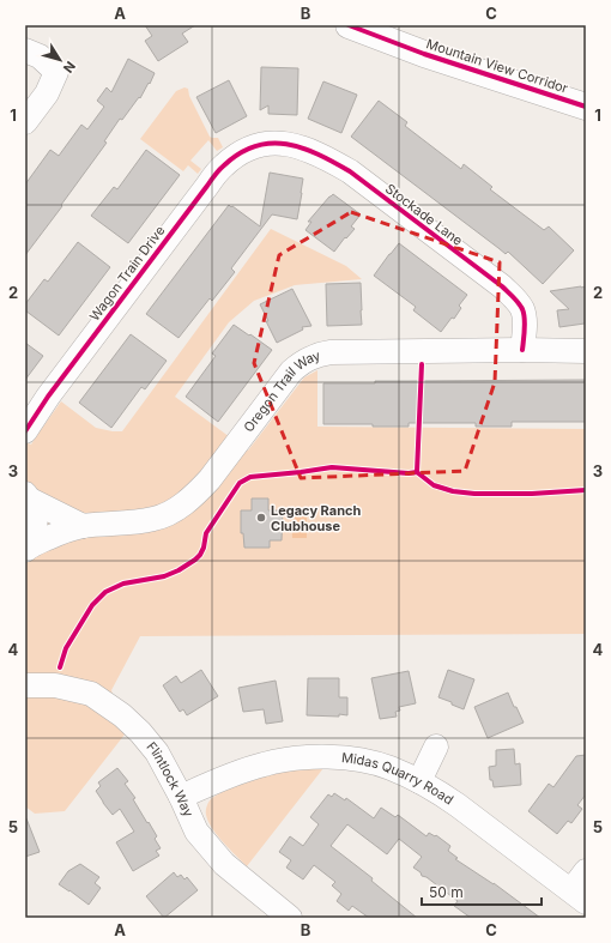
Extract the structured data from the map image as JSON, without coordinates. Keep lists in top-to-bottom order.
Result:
{
  "streets": {
    "highway": ["Mountain View Corridor"],
    "street": [
      "Stockade Lane",
      "Wagon Train Drive",
      "Oregon Trail Way",
      "Flintlock Way",
      "Midas Quarry Road"
    ]
  },
  "crossings": [
    ["Stockade Lane", "Wagon Train Drive"],
    ["Stockade Lane", "Oregon Trail Way"],
    ["Flintlock Way", "Midas Quarry Road"]
  ],
  "places": ["Legacy Ranch Clubhouse"],
  "scale_bar": "50 m",
  "north": "bottom right",
  "grid": {
    "columns": ["A", "B", "C"],
    "rows": [
      "1",
      "2",
      "3",
      "4",
      "5"
    ]
  }
}
